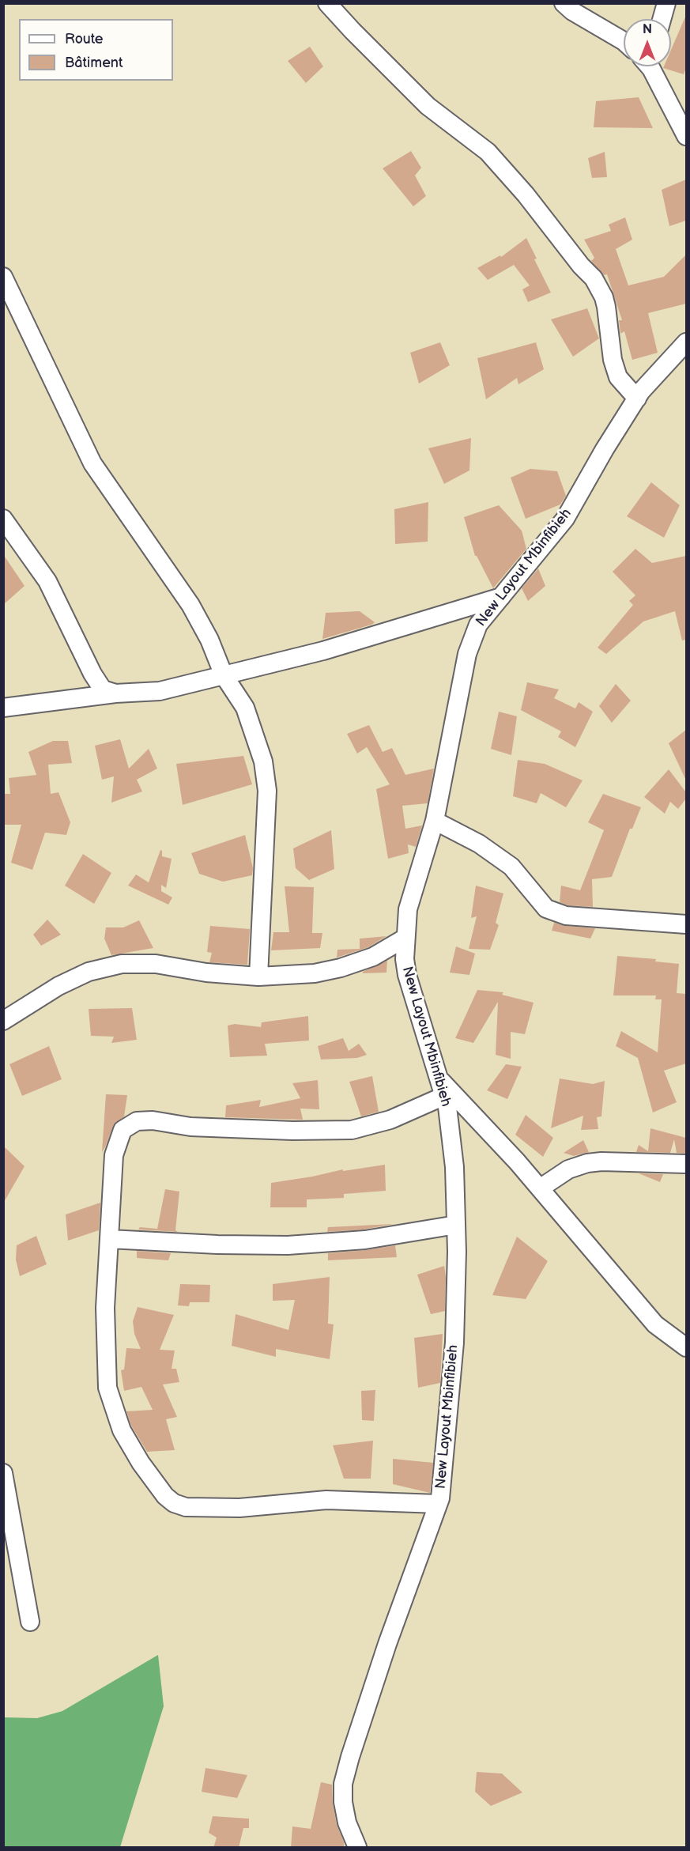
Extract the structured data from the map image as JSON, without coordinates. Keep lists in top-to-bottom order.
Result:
{
  "streets": {
    "street": ["New Layout Mbinfibieh"]
  },
  "legend": ["Route", "Bâtiment"],
  "north": "top"
}
